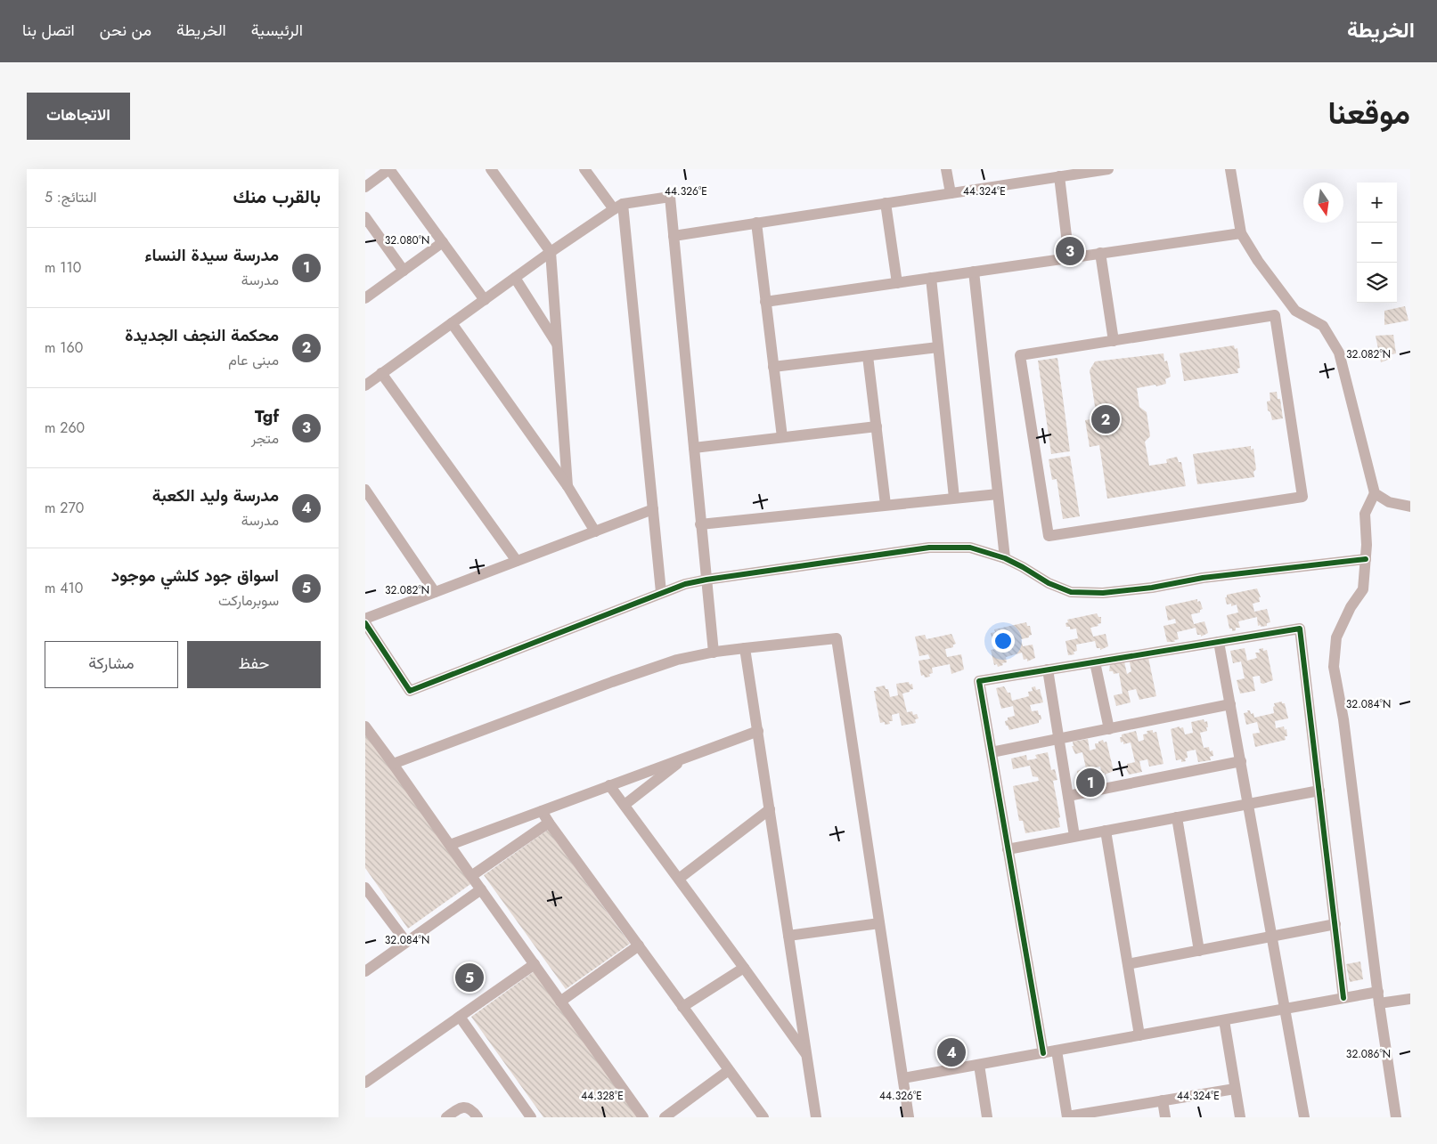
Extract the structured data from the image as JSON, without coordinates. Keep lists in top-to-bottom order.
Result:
{
  "north": "bottom",
  "page": {
    "header": "الخريطة",
    "nav": [
      "الرئيسية",
      "الخريطة",
      "من نحن",
      "اتصل بنا"
    ],
    "title": "موقعنا",
    "buttons": [
      "الاتجاهات",
      ["حفظ", "مشاركة"]
    ],
    "heading": ["بالقرب منك", "النتائج: 5"],
    "map_buttons": ["+", "−"],
    "list": [
      {
        "mark": "1",
        "name": "مدرسة سيدة النساء",
        "note": "مدرسة",
        "value": "110 m"
      },
      {
        "mark": "2",
        "name": "محكمة النجف الجديدة",
        "note": "مبنى عام",
        "value": "160 m"
      },
      {
        "mark": "3",
        "name": "Tgf",
        "note": "متجر",
        "value": "260 m"
      },
      {
        "mark": "4",
        "name": "مدرسة وليد الكعبة",
        "note": "مدرسة",
        "value": "270 m"
      },
      {
        "mark": "5",
        "name": "اسواق جود كلشي موجود",
        "note": "سوبرماركت",
        "value": "410 m"
      }
    ],
    "pins": [
      "3",
      "2",
      "1",
      "5",
      "4"
    ]
  },
  "coordinates": [
    "44.326°E",
    "44.324°E",
    "32.080°N",
    "32.082°N",
    "32.084°N",
    "32.086°N",
    "44.328°E"
  ]
}
